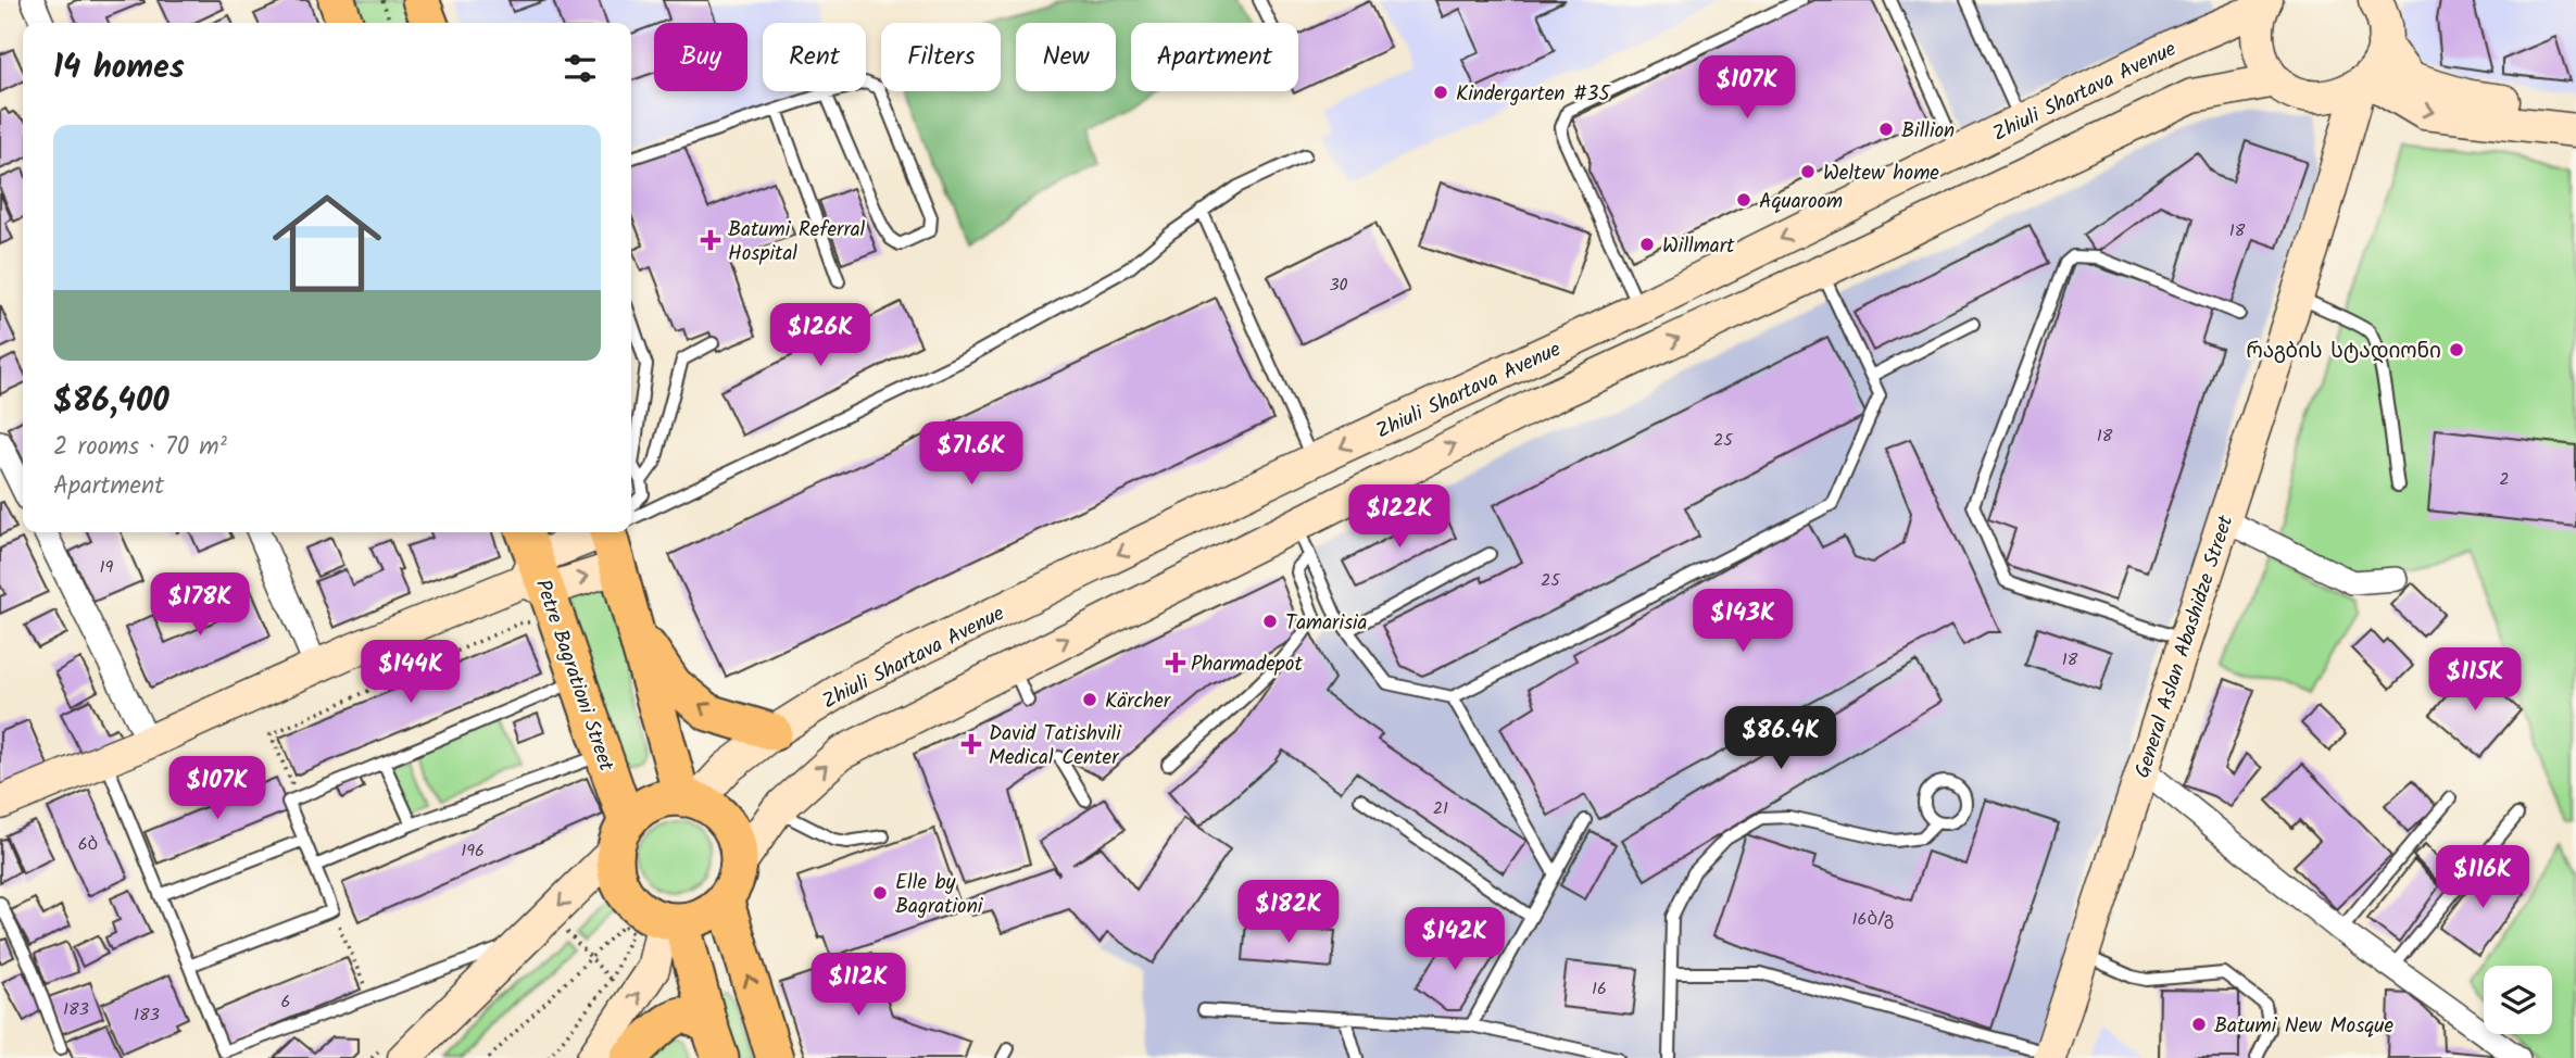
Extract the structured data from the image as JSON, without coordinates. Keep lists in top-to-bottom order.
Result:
{
  "streets": {
    "main road": ["Zhiuli Shartava Avenue", "General Aslan Abashidze Street", "Petre Bagrationi Street"]
  },
  "crossings": [
    ["Zhiuli Shartava Avenue", "Petre Bagrationi Street"]
  ],
  "places": {
    "other": [
      "Kindergarten #35",
      "Billion",
      "Weltew home",
      "Aquaroom",
      "Willmart",
      "რაგბის სტადიონი",
      "Tamarisia",
      "Kärcher",
      "Elle by Bagrationi",
      "Batumi New Mosque"
    ],
    "health": ["Batumi Referral Hospital", "Pharmadepot", "David Tatishvili Medical Center"]
  },
  "house_numbers": [
    "18",
    "30",
    "18",
    "25",
    "2",
    "19",
    "25",
    "18",
    "21",
    "6ბ",
    "196",
    "16ბ/გ",
    "16",
    "6",
    "183",
    "183"
  ],
  "page": {
    "chip": [
      "Buy",
      "Rent",
      "Filters",
      "New",
      "Apartment"
    ],
    "heading": "14 homes",
    "price": [
      "$107K",
      "$126K",
      "$71.6K",
      "$122K",
      "$178K",
      "$143K",
      "$144K",
      "$115K",
      "$86.4K",
      "$107K",
      "$116K",
      "$182K",
      "$142K",
      "$112K"
    ],
    "list": [
      {
        "name": "$86,400",
        "note": "2 rooms · 70 m² · Apartment"
      }
    ]
  }
}
